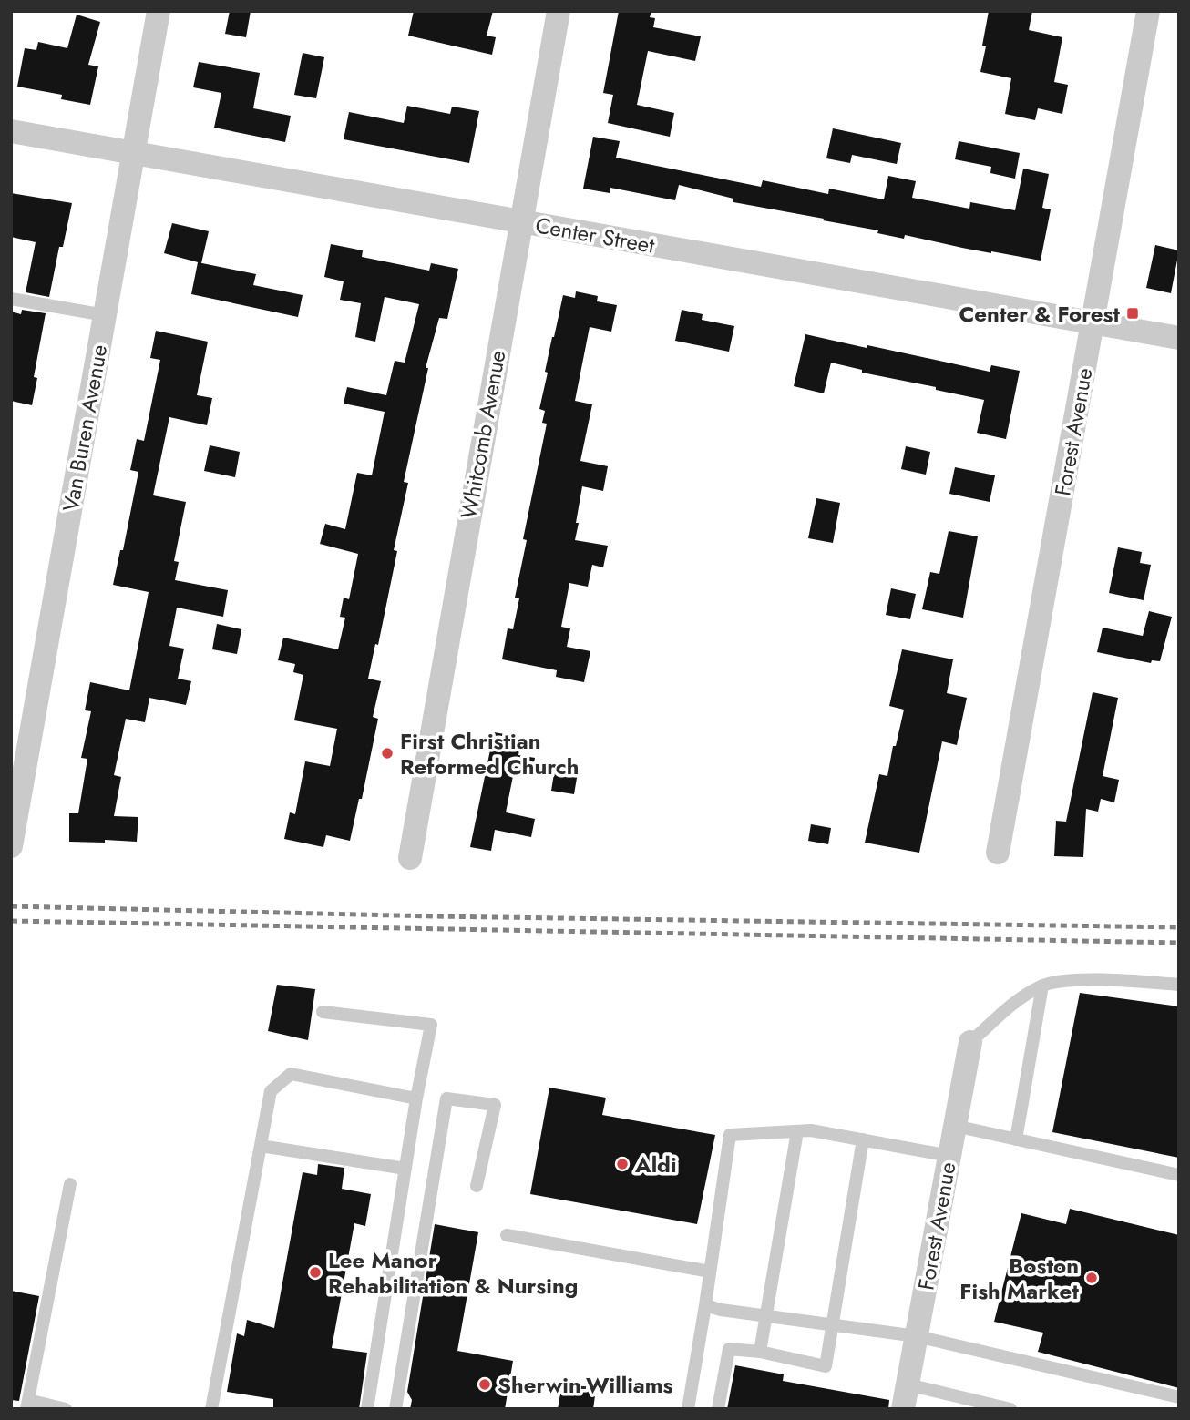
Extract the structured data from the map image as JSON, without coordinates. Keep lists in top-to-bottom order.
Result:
{
  "streets": {
    "street": [
      "Center Street",
      "Van Buren Avenue",
      "Forest Avenue",
      "Whitcomb Avenue"
    ]
  },
  "crossings": [
    ["Center Street", "Van Buren Avenue"],
    ["Center Street", "Forest Avenue"],
    ["Center Street", "Whitcomb Avenue"]
  ],
  "places": {
    "transit": ["Center & Forest"],
    "other": [
      "First Christian Reformed Church",
      "Aldi",
      "Lee Manor Rehabilitation & Nursing",
      "Boston Fish Market",
      "Sherwin-Williams"
    ]
  }
}
